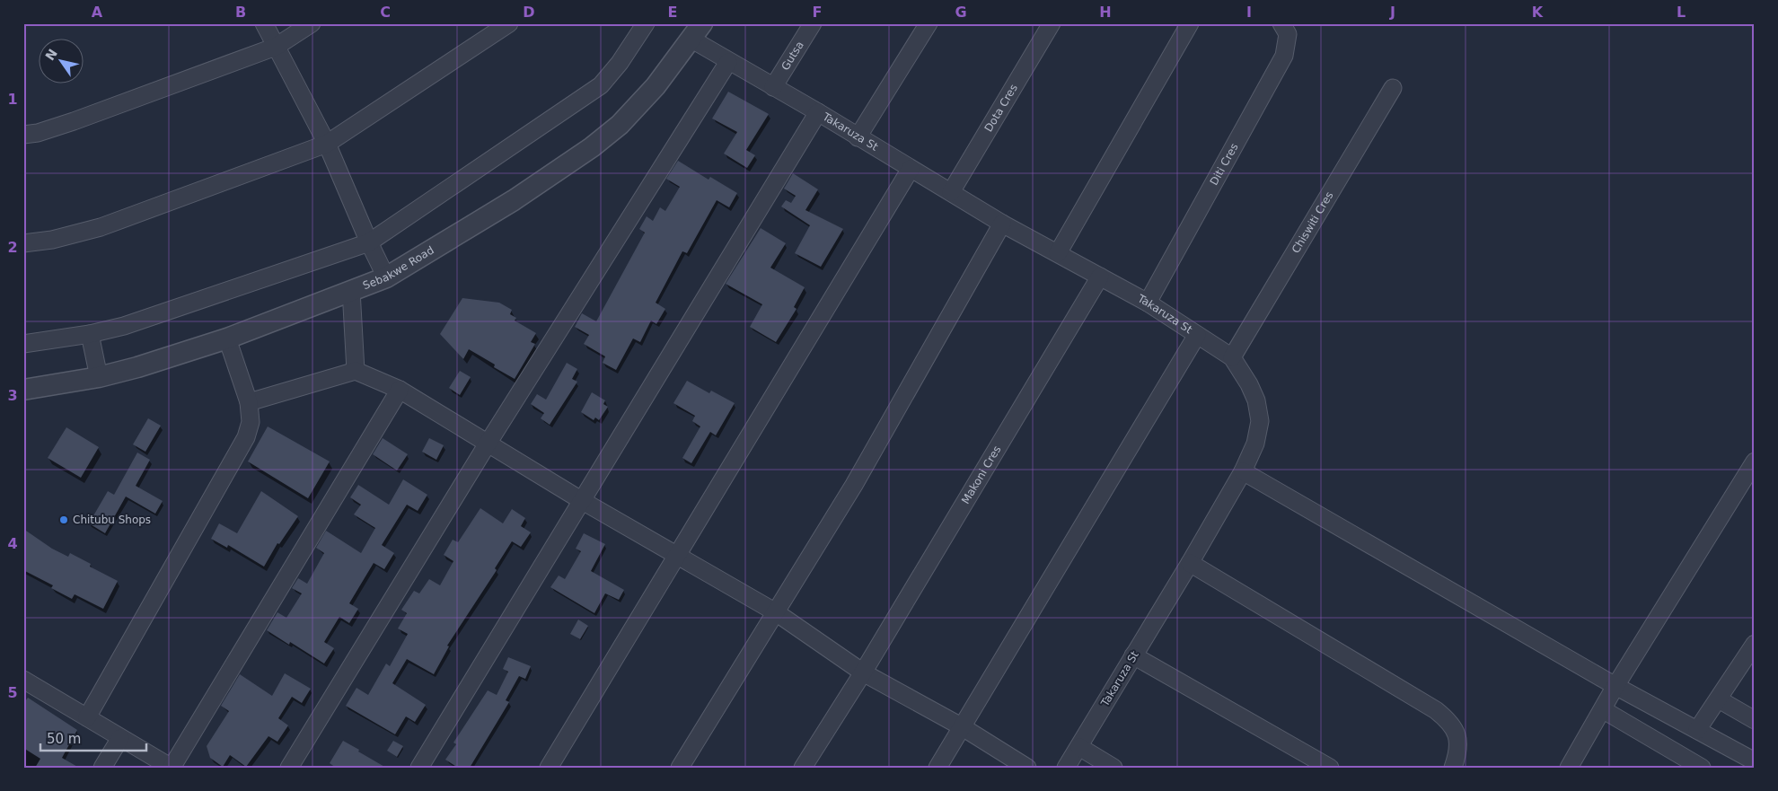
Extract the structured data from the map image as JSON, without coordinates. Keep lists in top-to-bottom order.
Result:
{
  "streets": {
    "street": [
      "Gutsa",
      "Dota Cres",
      "Takaruza St",
      "Diti Cres",
      "Chiswiti Cres",
      "Sebakwe Road",
      "Makoni Cres"
    ]
  },
  "crossings": [
    ["Gutsa", "Takaruza St"],
    ["Dota Cres", "Takaruza St"],
    ["Takaruza St", "Diti Cres"],
    ["Takaruza St", "Chiswiti Cres"],
    ["Takaruza St", "Sebakwe Road"],
    ["Takaruza St", "Makoni Cres"]
  ],
  "places": ["Chitubu Shops"],
  "scale_bar": "50 m",
  "north": "top left",
  "grid": {
    "columns": [
      "A",
      "B",
      "C",
      "D",
      "E",
      "F",
      "G",
      "H",
      "I",
      "J",
      "K",
      "L"
    ],
    "rows": [
      "1",
      "2",
      "3",
      "4",
      "5"
    ]
  }
}
